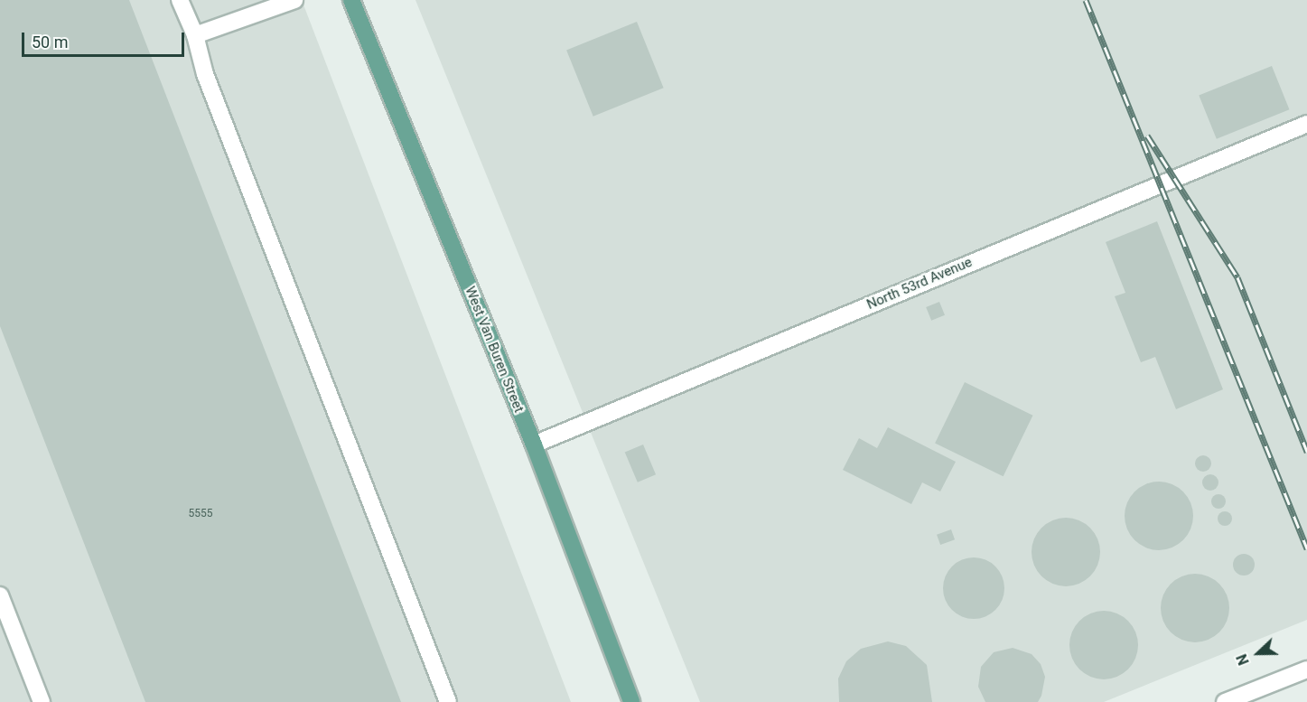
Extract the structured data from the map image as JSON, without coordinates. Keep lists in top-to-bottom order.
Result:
{
  "streets": {
    "main road": ["West Van Buren Street"],
    "street": ["North 53rd Avenue"]
  },
  "crossings": [
    ["North 53rd Avenue", "West Van Buren Street"]
  ],
  "house_numbers": ["5555"],
  "scale_bar": "50 m",
  "north": "left"
}
